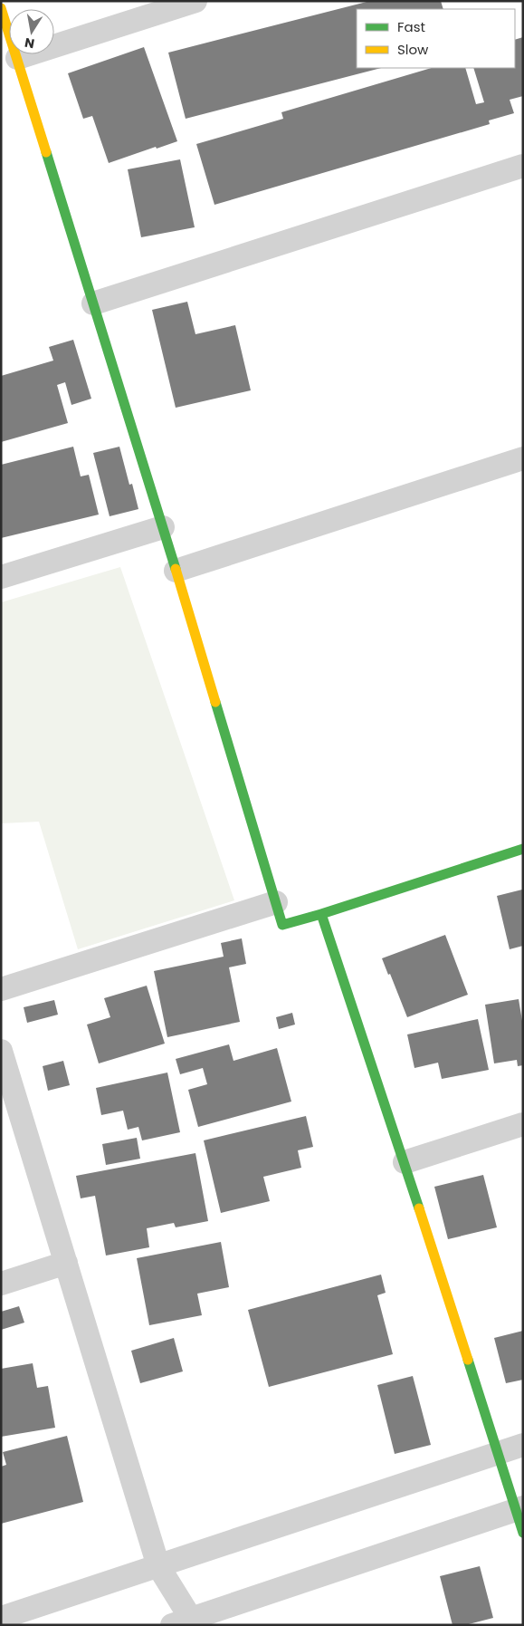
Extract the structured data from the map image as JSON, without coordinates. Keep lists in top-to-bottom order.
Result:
{
  "legend": ["Fast", "Slow"],
  "north": "bottom"
}
